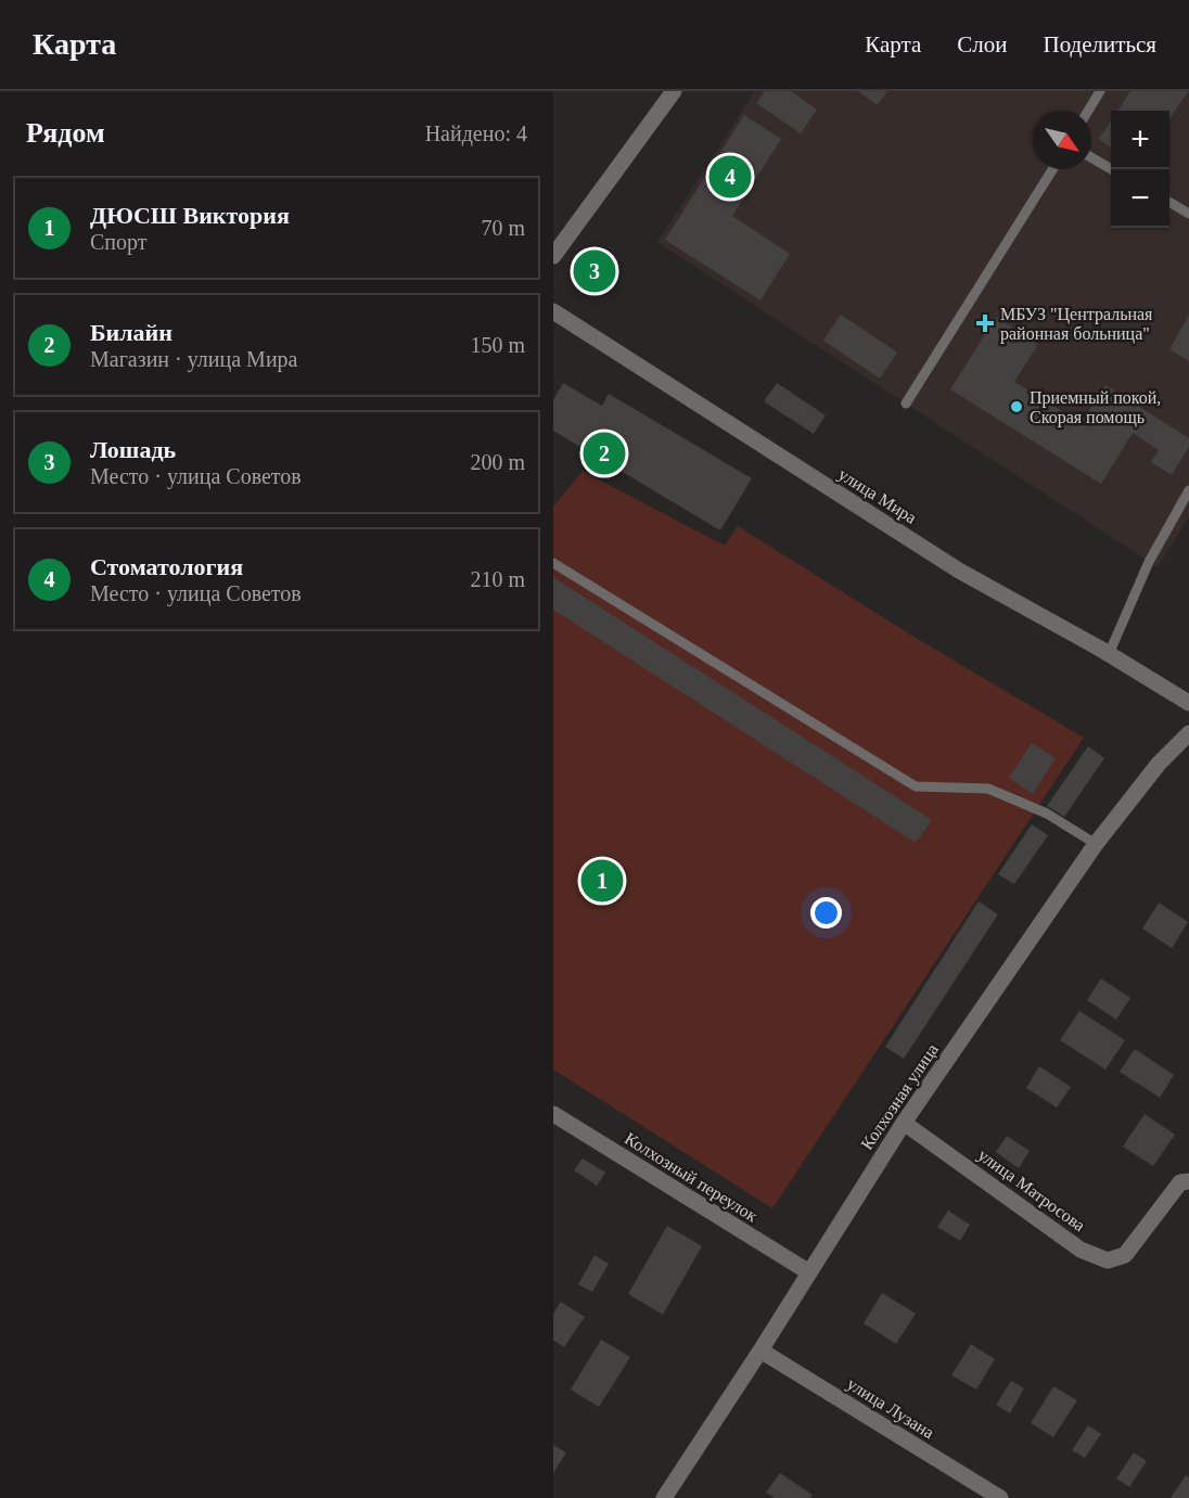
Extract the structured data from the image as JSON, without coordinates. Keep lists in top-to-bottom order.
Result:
{
  "streets": {
    "street": [
      "улица Мира",
      "Колхозная улица",
      "Колхозный переулок",
      "улица Матросова",
      "улица Лузана"
    ]
  },
  "crossings": [
    ["Колхозная улица", "Колхозный переулок"],
    ["Колхозная улица", "улица Матросова"],
    ["Колхозная улица", "улица Лузана"]
  ],
  "places": {
    "health": ["МБУЗ \"Центральная районная больница\""],
    "other": ["Приемный покой, Скорая помощь"]
  },
  "north": "bottom right",
  "page": {
    "header": "Карта",
    "nav": ["Карта", "Слои", "Поделиться"],
    "heading": ["Рядом", "Найдено: 4"],
    "map_buttons": ["+", "−"],
    "pins": [
      "4",
      "3",
      "2",
      "1"
    ],
    "list": [
      {
        "mark": "1",
        "name": "ДЮСШ Виктория",
        "note": "Спорт",
        "value": "70 m"
      },
      {
        "mark": "2",
        "name": "Билайн",
        "note": "Магазин · улица Мира",
        "value": "150 m"
      },
      {
        "mark": "3",
        "name": "Лошадь",
        "note": "Место · улица Советов",
        "value": "200 m"
      },
      {
        "mark": "4",
        "name": "Стоматология",
        "note": "Место · улица Советов",
        "value": "210 m"
      }
    ]
  }
}
